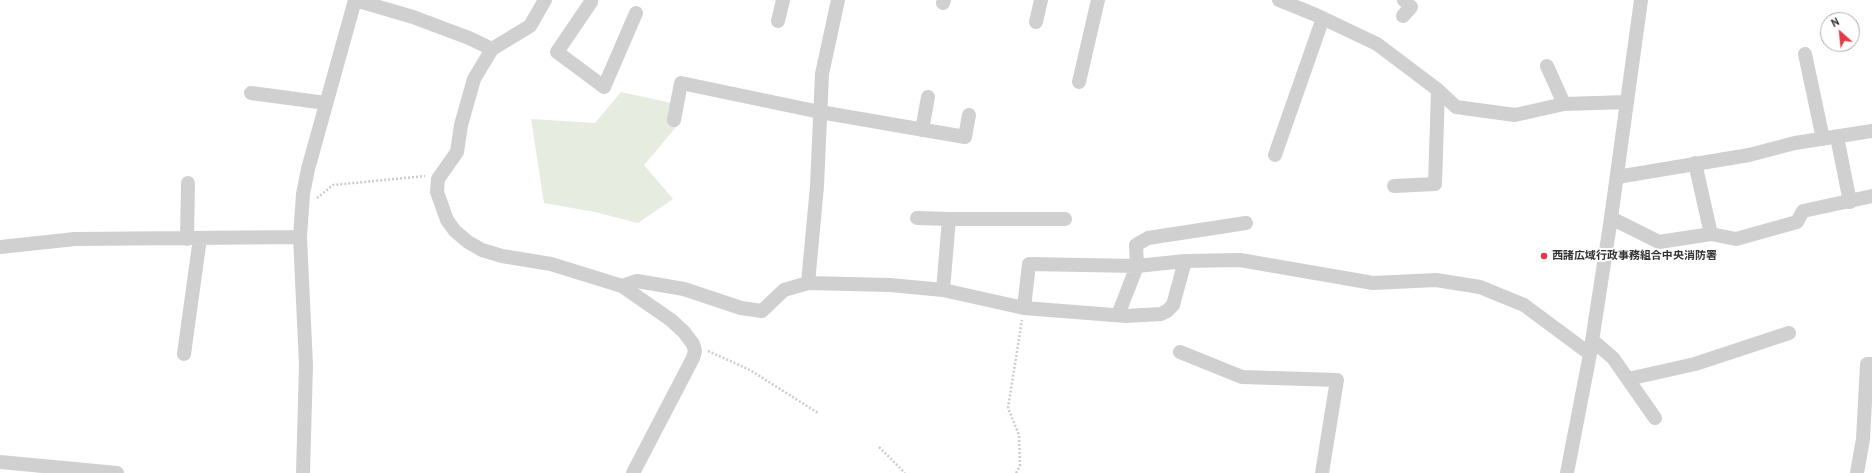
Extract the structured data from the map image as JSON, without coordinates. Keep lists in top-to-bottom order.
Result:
{
  "places": ["西諸広域行政事務組合中央消防署"],
  "north": "top left"
}
